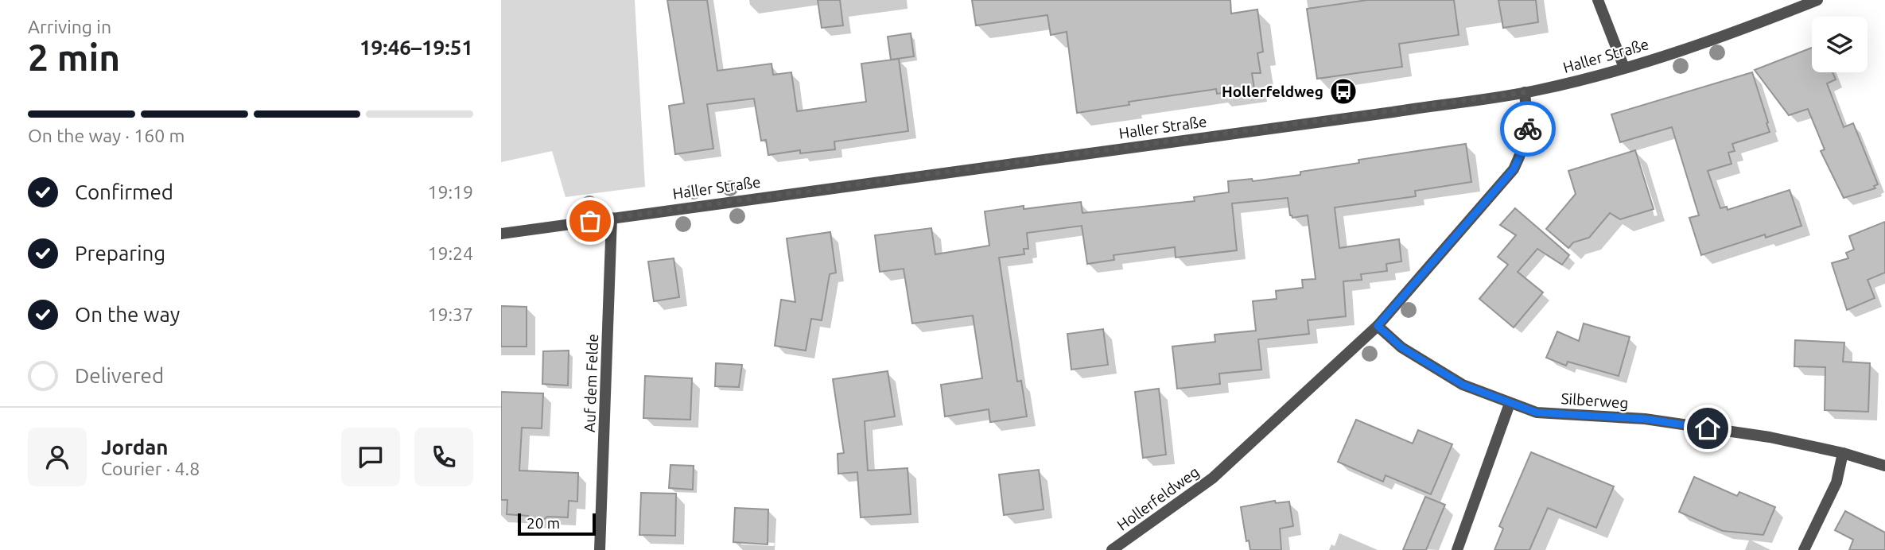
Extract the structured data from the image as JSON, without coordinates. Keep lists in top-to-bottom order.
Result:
{
  "streets": {
    "street": [
      "Haller Straße",
      "Auf dem Felde",
      "Silberweg",
      "Hollerfeldweg"
    ]
  },
  "crossings": [
    ["Haller Straße", "Auf dem Felde"],
    ["Haller Straße", "Hollerfeldweg"],
    ["Silberweg", "Hollerfeldweg"]
  ],
  "places": {
    "bus stop": ["Hollerfeldweg"]
  },
  "scale_bar": "20 m",
  "page": {
    "heading": ["2 min", "Arriving in", "19:46–19:51"],
    "panel": ["Jordan", "Courier · 4.8"],
    "bar": "On the way · 160 m",
    "list": [
      ["Confirmed", "19:19"],
      ["Preparing", "19:24"],
      ["On the way", "19:37"],
      "Delivered"
    ],
    "scale": "20 m"
  }
}
